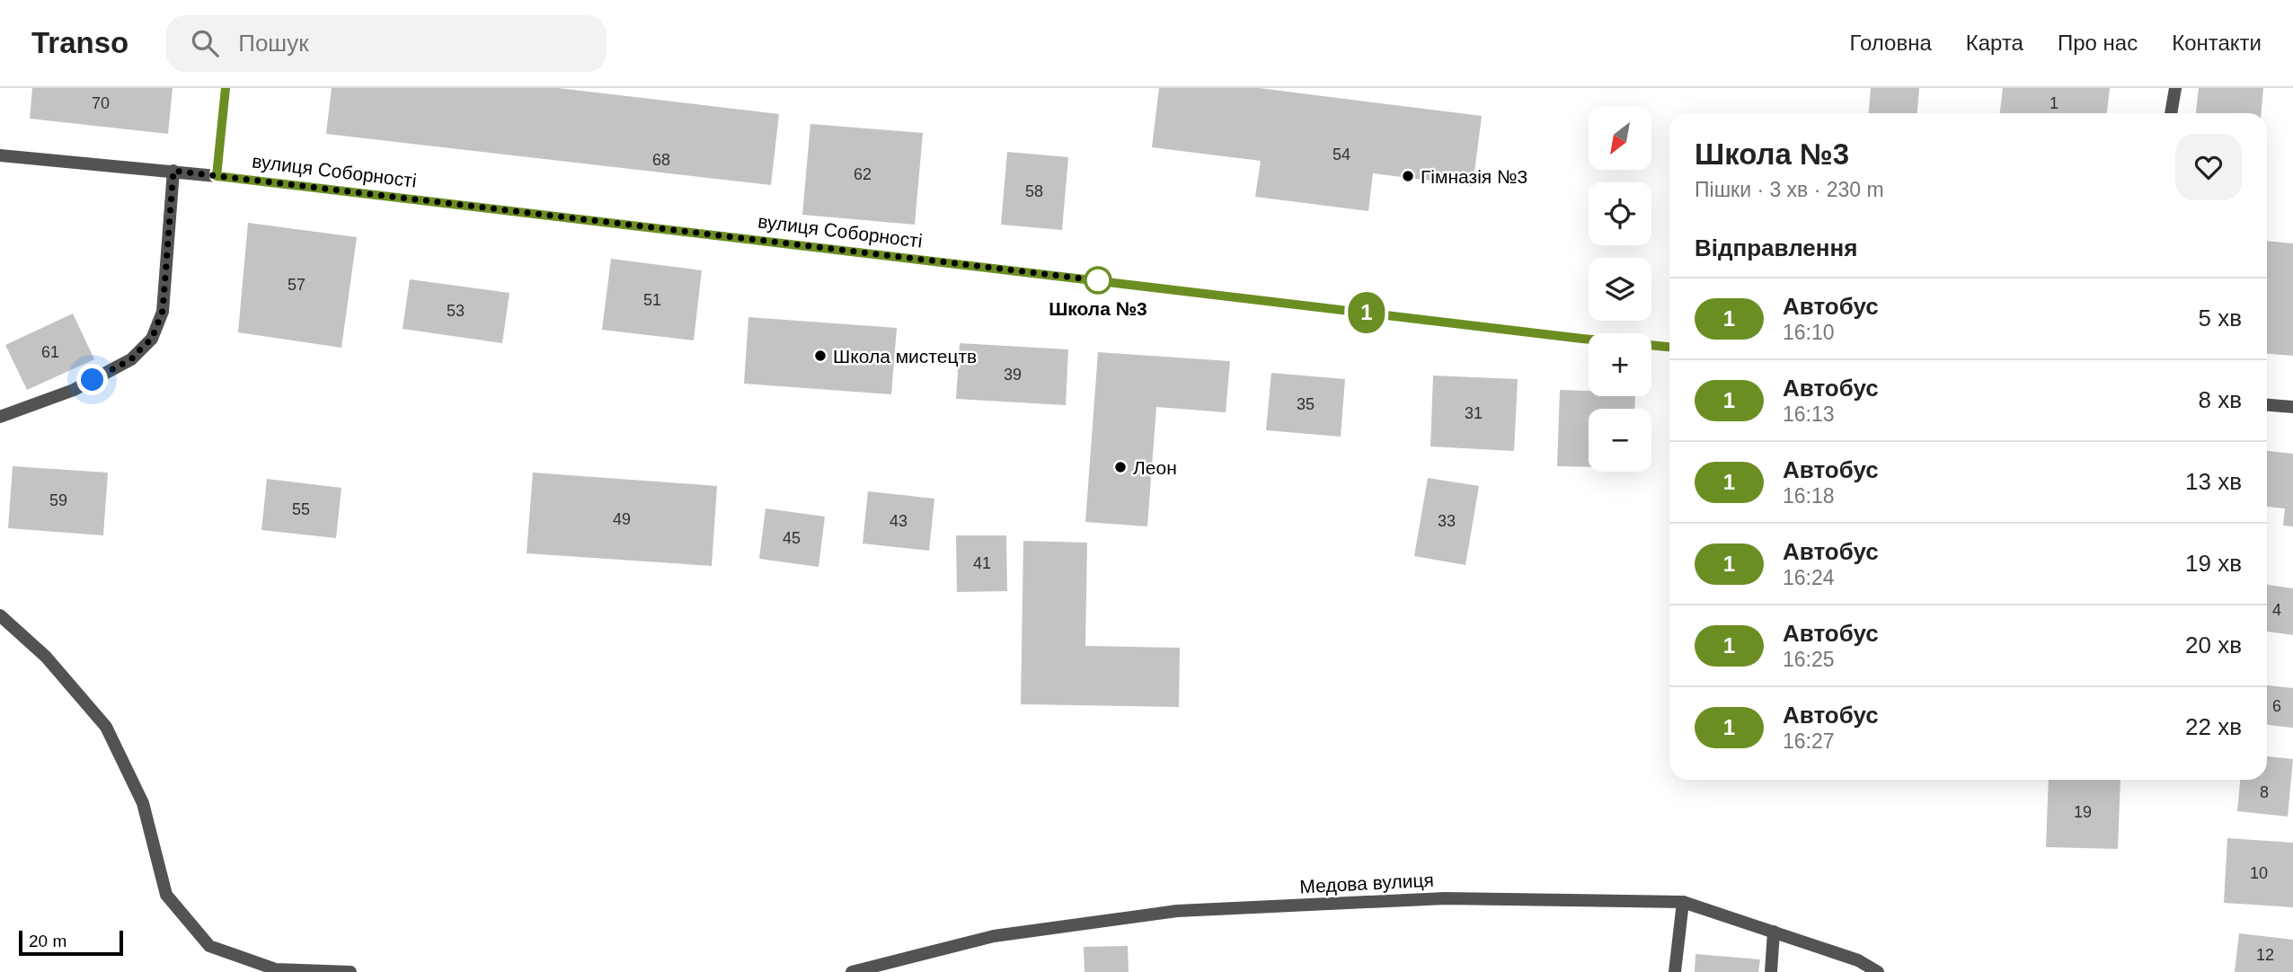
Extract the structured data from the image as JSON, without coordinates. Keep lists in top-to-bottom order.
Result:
{
  "streets": {
    "street": ["вулиця Соборності", "Медова вулиця"]
  },
  "places": [
    "Гімназія №3",
    "Школа №3",
    "Школа мистецтв",
    "Леон"
  ],
  "lines": ["bus line 1"],
  "house_numbers": [
    "70",
    "1",
    "54",
    "68",
    "62",
    "58",
    "57",
    "51",
    "53",
    "61",
    "39",
    "35",
    "31",
    "59",
    "55",
    "49",
    "43",
    "33",
    "45",
    "41",
    "4",
    "6",
    "8",
    "19",
    "10",
    "12"
  ],
  "scale_bar": "20 m",
  "north": "bottom left",
  "page": {
    "header": "Transo",
    "search": "Пошук",
    "nav": [
      "Головна",
      "Карта",
      "Про нас",
      "Контакти"
    ],
    "on_map": "1",
    "map_buttons": ["+", "−"],
    "heading": [
      ["Школа №3", "Пішки · 3 хв · 230 m"],
      "Відправлення"
    ],
    "list": [
      {
        "mark": "1",
        "name": "Автобус",
        "note": "16:10",
        "value": "5 хв"
      },
      {
        "mark": "1",
        "name": "Автобус",
        "note": "16:13",
        "value": "8 хв"
      },
      {
        "mark": "1",
        "name": "Автобус",
        "note": "16:18",
        "value": "13 хв"
      },
      {
        "mark": "1",
        "name": "Автобус",
        "note": "16:24",
        "value": "19 хв"
      },
      {
        "mark": "1",
        "name": "Автобус",
        "note": "16:25",
        "value": "20 хв"
      },
      {
        "mark": "1",
        "name": "Автобус",
        "note": "16:27",
        "value": "22 хв"
      }
    ],
    "scale": "20 m"
  }
}
